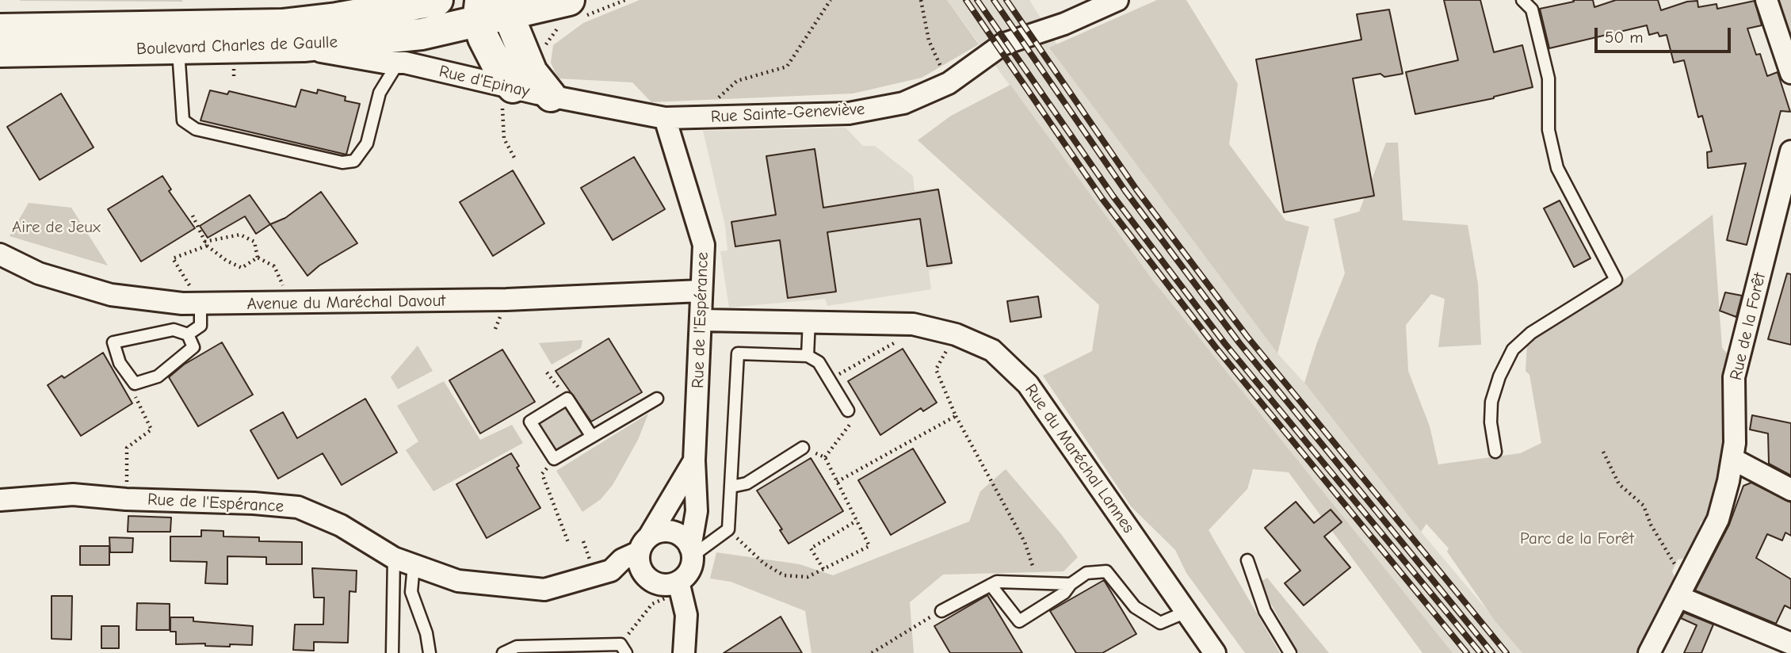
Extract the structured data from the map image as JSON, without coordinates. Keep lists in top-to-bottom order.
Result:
{
  "streets": {
    "main road": ["Boulevard Charles de Gaulle"],
    "street": [
      "Rue d'Epinay",
      "Rue Sainte-Geneviève",
      "Avenue du Maréchal Davout",
      "Rue de l'Espérance",
      "Rue de la Forêt",
      "Rue du Maréchal Lannes"
    ]
  },
  "crossings": [
    ["Boulevard Charles de Gaulle", "Rue d'Epinay"],
    ["Rue d'Epinay", "Rue Sainte-Geneviève"],
    ["Rue d'Epinay", "Rue de l'Espérance"],
    ["Rue Sainte-Geneviève", "Rue de l'Espérance"],
    ["Avenue du Maréchal Davout", "Rue de l'Espérance"],
    ["Rue de l'Espérance", "Rue du Maréchal Lannes"]
  ],
  "parks": ["Aire de Jeux", "Parc de la Forêt"],
  "scale_bar": "50 m"
}
